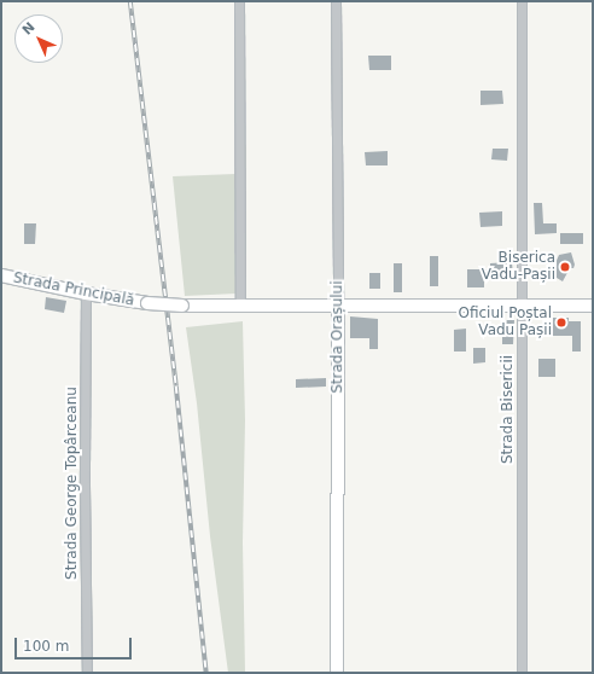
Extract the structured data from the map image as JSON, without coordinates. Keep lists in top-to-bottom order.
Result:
{
  "streets": {
    "main road": ["Strada Principală", "Strada Orașului"],
    "street": ["Strada Bisericii", "Strada George Topârceanu"]
  },
  "crossings": [
    ["Strada Principală", "Strada Orașului"],
    ["Strada Principală", "Strada George Topârceanu"]
  ],
  "places": ["Biserica Vadu-Pașii", "Oficiul Poștal Vadu Pașii"],
  "scale_bar": "100 m",
  "north": "top left"
}
